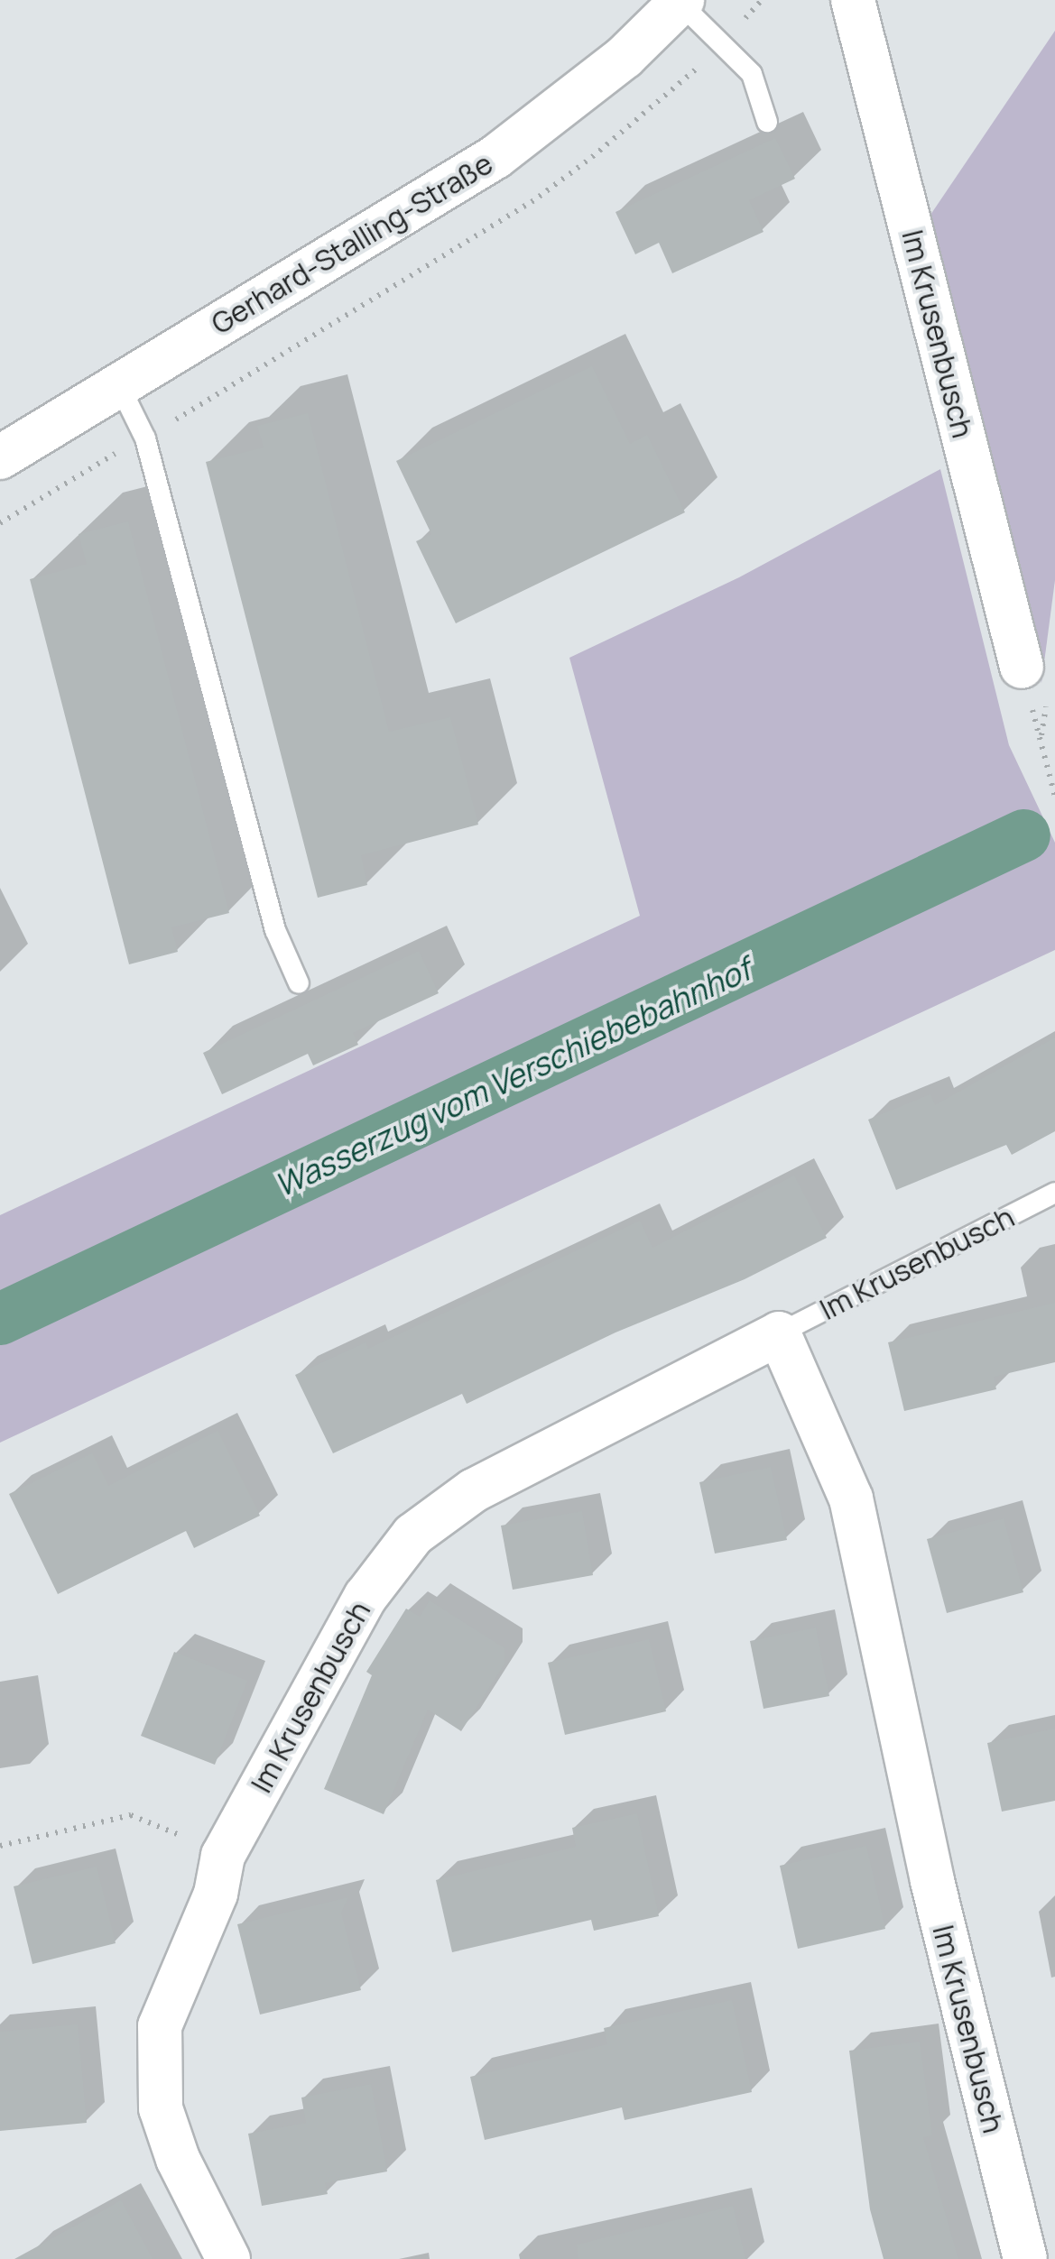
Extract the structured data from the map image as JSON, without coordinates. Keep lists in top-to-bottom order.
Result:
{
  "streets": {
    "street": ["Gerhard-Stalling-Straße", "Im Krusenbusch"]
  },
  "water": ["Wasserzug vom Verschiebebahnhof"]
}
